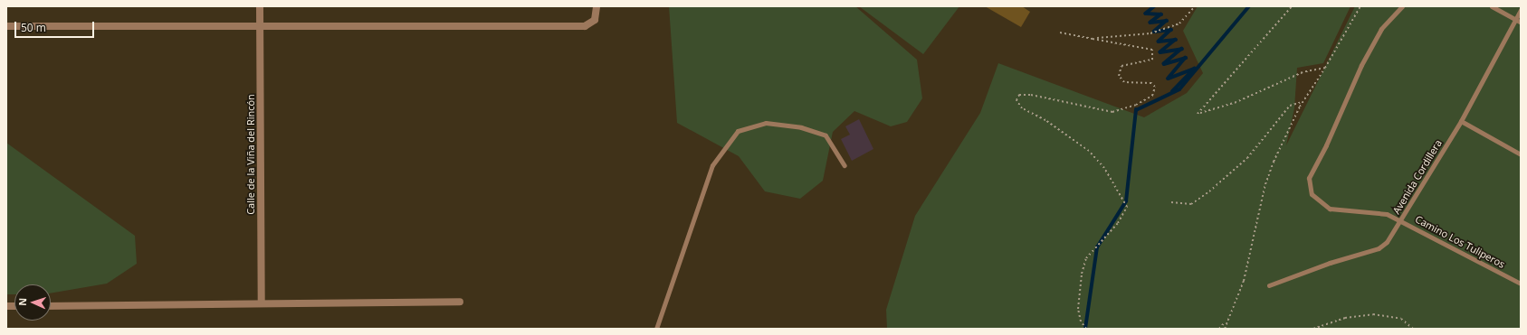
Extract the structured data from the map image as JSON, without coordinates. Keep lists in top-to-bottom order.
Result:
{
  "streets": {
    "street": ["Calle de la Viña del Rincón"],
    "lane": ["Avenida Cordillera", "Camino Los Tuliperos"]
  },
  "crossings": [
    ["Avenida Cordillera", "Camino Los Tuliperos"]
  ],
  "scale_bar": "50 m",
  "north": "left"
}
